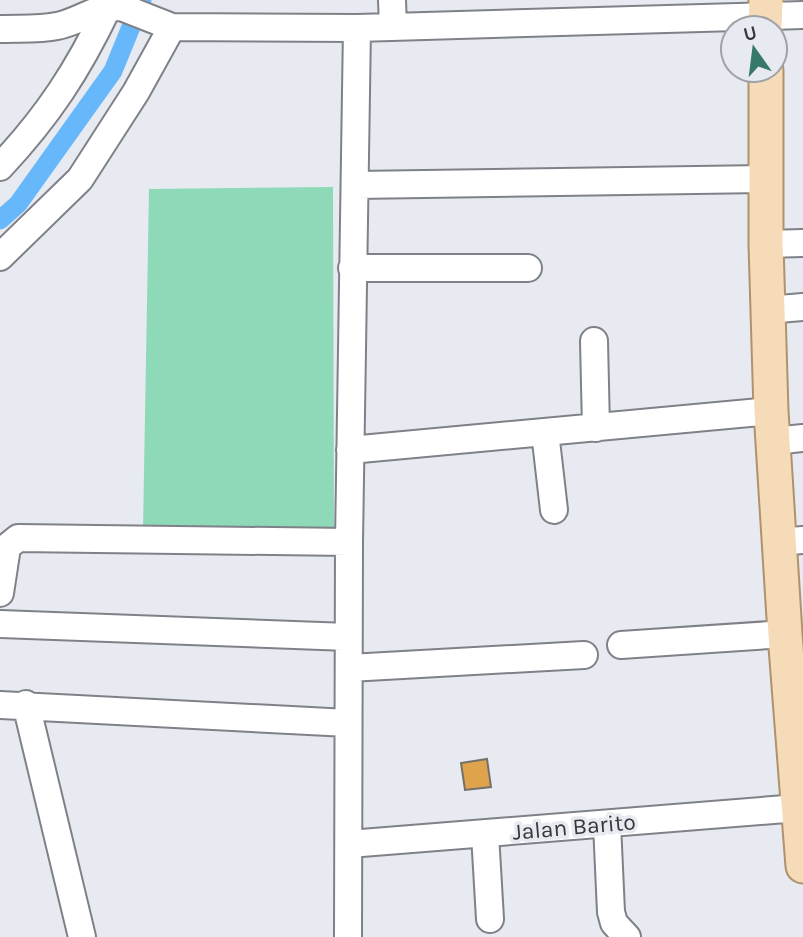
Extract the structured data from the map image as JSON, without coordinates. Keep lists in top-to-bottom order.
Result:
{
  "streets": {
    "street": ["Jalan Barito"]
  },
  "north": "top"
}
